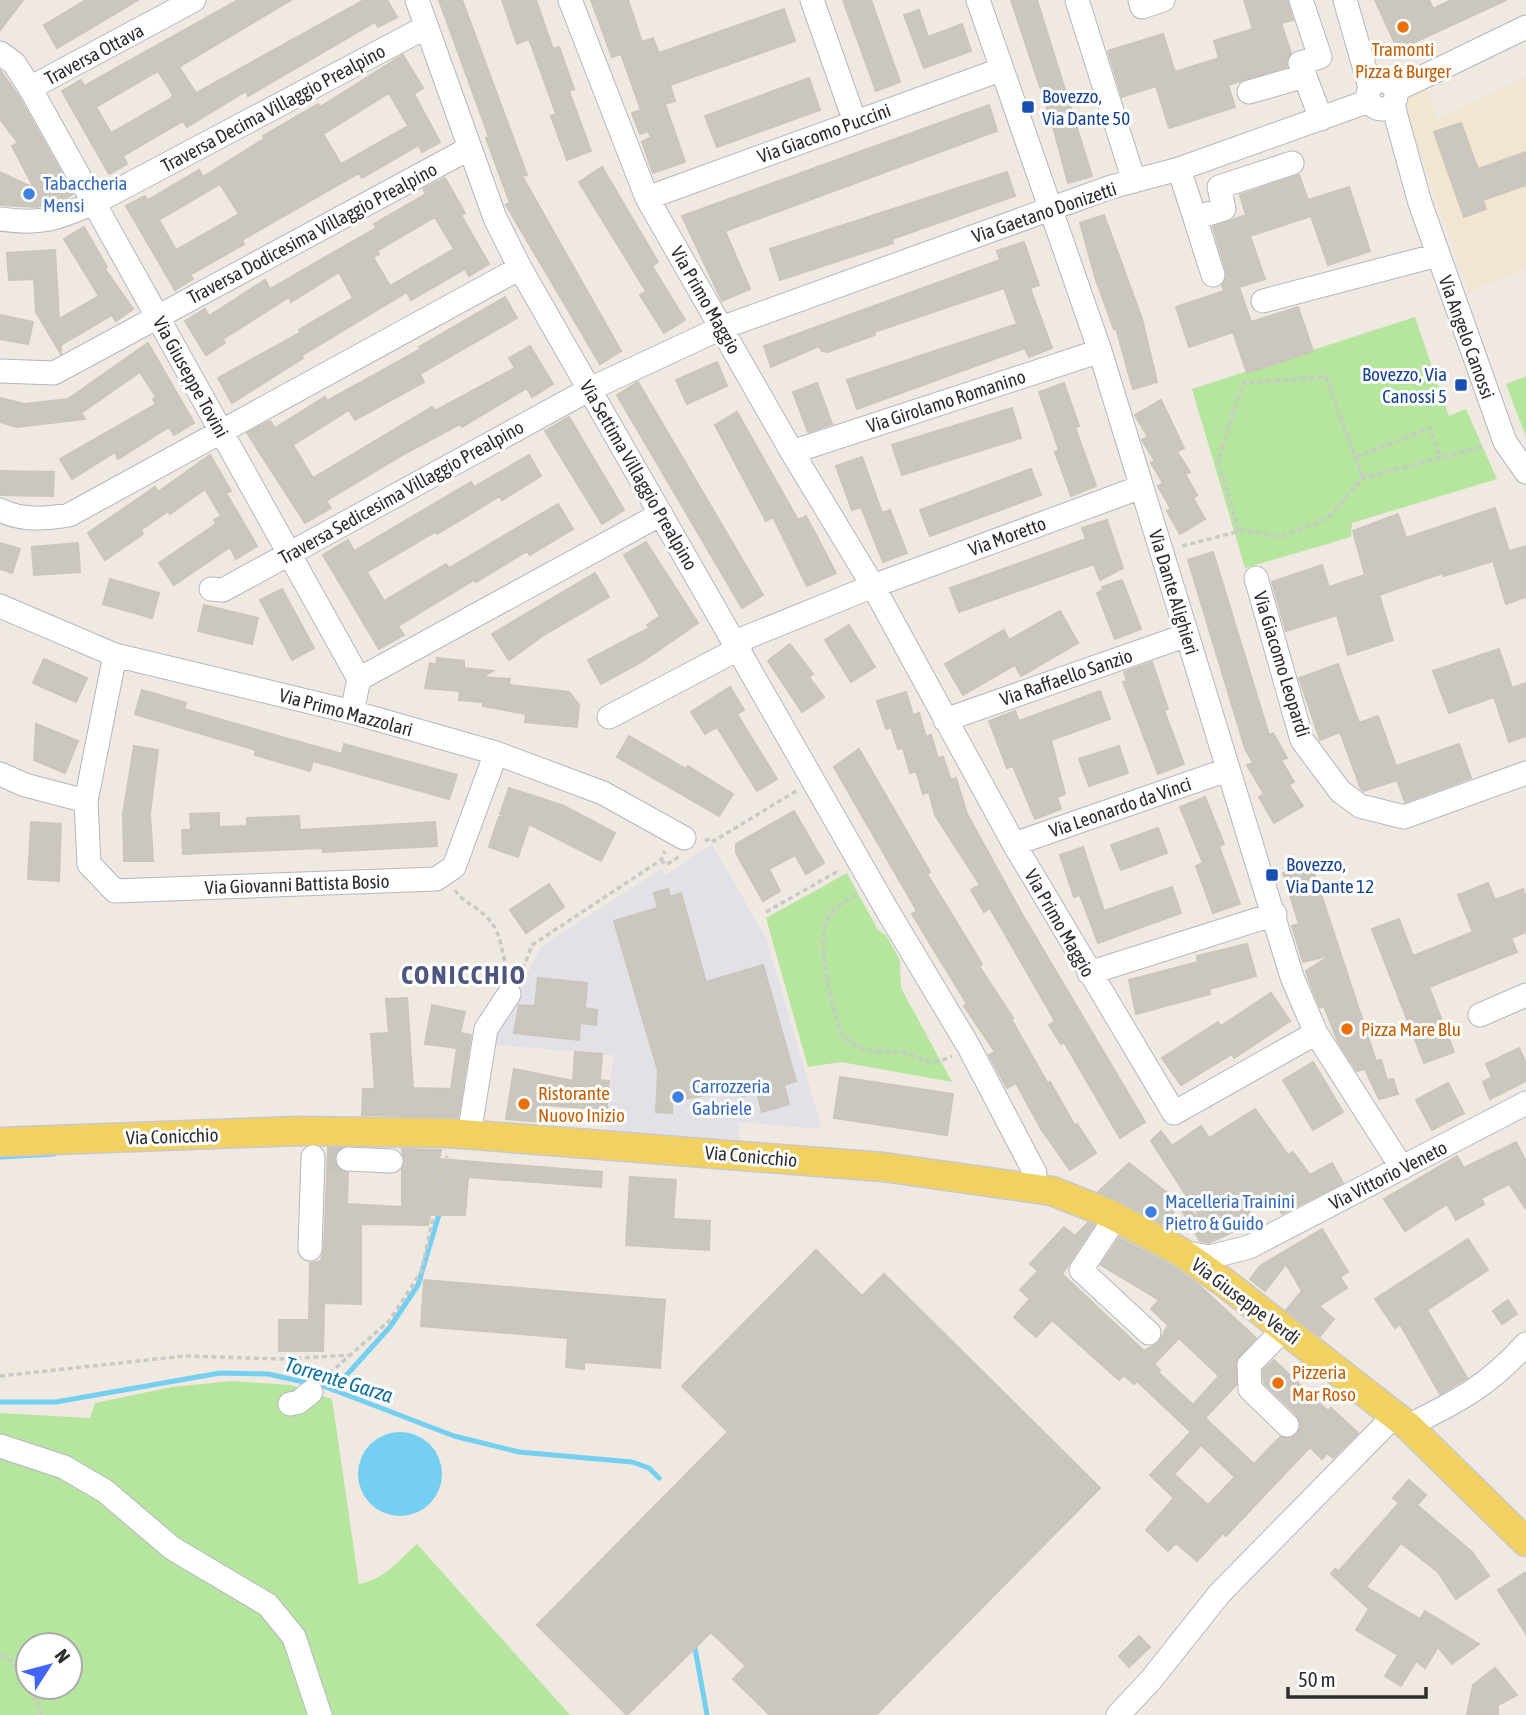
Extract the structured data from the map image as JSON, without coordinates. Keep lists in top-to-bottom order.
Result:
{
  "streets": {
    "main road": ["Via Conicchio", "Via Giuseppe Verdi"],
    "street": [
      "Traversa Ottava",
      "Traversa Decima Villaggio Prealpino",
      "Via Giacomo Puccini",
      "Via Gaetano Donizetti",
      "Traversa Dodicesima Villaggio Prealpino",
      "Via Primo Maggio",
      "Via Angelo Canossi",
      "Via Giuseppe Tovini",
      "Via Girolamo Romanino",
      "Via Settima Villaggio Prealpino",
      "Traversa Sedicesima Villaggio Prealpino",
      "Via Moretto",
      "Via Dante Alighieri",
      "Via Giacomo Leopardi",
      "Via Raffaello Sanzio",
      "Via Primo Mazzolari",
      "Via Leonardo da Vinci",
      "Via Giovanni Battista Bosio",
      "Via Vittorio Veneto"
    ]
  },
  "crossings": [
    ["Traversa Ottava", "Via Giuseppe Tovini"],
    ["Traversa Decima Villaggio Prealpino", "Via Giuseppe Tovini"],
    ["Traversa Decima Villaggio Prealpino", "Via Settima Villaggio Prealpino"],
    ["Via Giacomo Puccini", "Via Primo Maggio"],
    ["Via Giacomo Puccini", "Via Dante Alighieri"],
    ["Via Gaetano Donizetti", "Via Primo Maggio"],
    ["Via Gaetano Donizetti", "Via Angelo Canossi"],
    ["Via Gaetano Donizetti", "Via Settima Villaggio Prealpino"],
    ["Via Gaetano Donizetti", "Traversa Sedicesima Villaggio Prealpino"],
    ["Via Gaetano Donizetti", "Via Dante Alighieri"],
    ["Traversa Dodicesima Villaggio Prealpino", "Via Giuseppe Tovini"],
    ["Traversa Dodicesima Villaggio Prealpino", "Via Settima Villaggio Prealpino"],
    ["Via Primo Maggio", "Via Girolamo Romanino"],
    ["Via Primo Maggio", "Via Moretto"],
    ["Via Primo Maggio", "Via Dante Alighieri"],
    ["Via Primo Maggio", "Via Raffaello Sanzio"],
    ["Via Primo Maggio", "Via Leonardo da Vinci"],
    ["Via Giuseppe Tovini", "Traversa Sedicesima Villaggio Prealpino"],
    ["Via Girolamo Romanino", "Via Dante Alighieri"],
    ["Via Settima Villaggio Prealpino", "Traversa Sedicesima Villaggio Prealpino"],
    ["Via Moretto", "Via Dante Alighieri"],
    ["Via Dante Alighieri", "Via Raffaello Sanzio"],
    ["Via Dante Alighieri", "Via Leonardo da Vinci"],
    ["Via Dante Alighieri", "Via Vittorio Veneto"],
    ["Via Primo Mazzolari", "Via Giovanni Battista Bosio"],
    ["Via Conicchio", "Via Giuseppe Verdi"],
    ["Via Vittorio Veneto", "Via Giuseppe Verdi"]
  ],
  "districts": ["CONICCHIO"],
  "water": ["Torrente Garza"],
  "places": {
    "other": [
      "Tramonti Pizza & Burger",
      "Tabaccheria Mensi",
      "Pizza Mare Blu",
      "Carrozzeria Gabriele",
      "Ristorante Nuovo Inizio",
      "Macelleria Trainini Pietro & Guido",
      "Pizzeria Mar Roso"
    ],
    "transit": ["Bovezzo, Via Dante 50", "Bovezzo, Via Canossi 5", "Bovezzo, Via Dante 12"]
  },
  "scale_bar": "50 m",
  "north": "top right"
}
